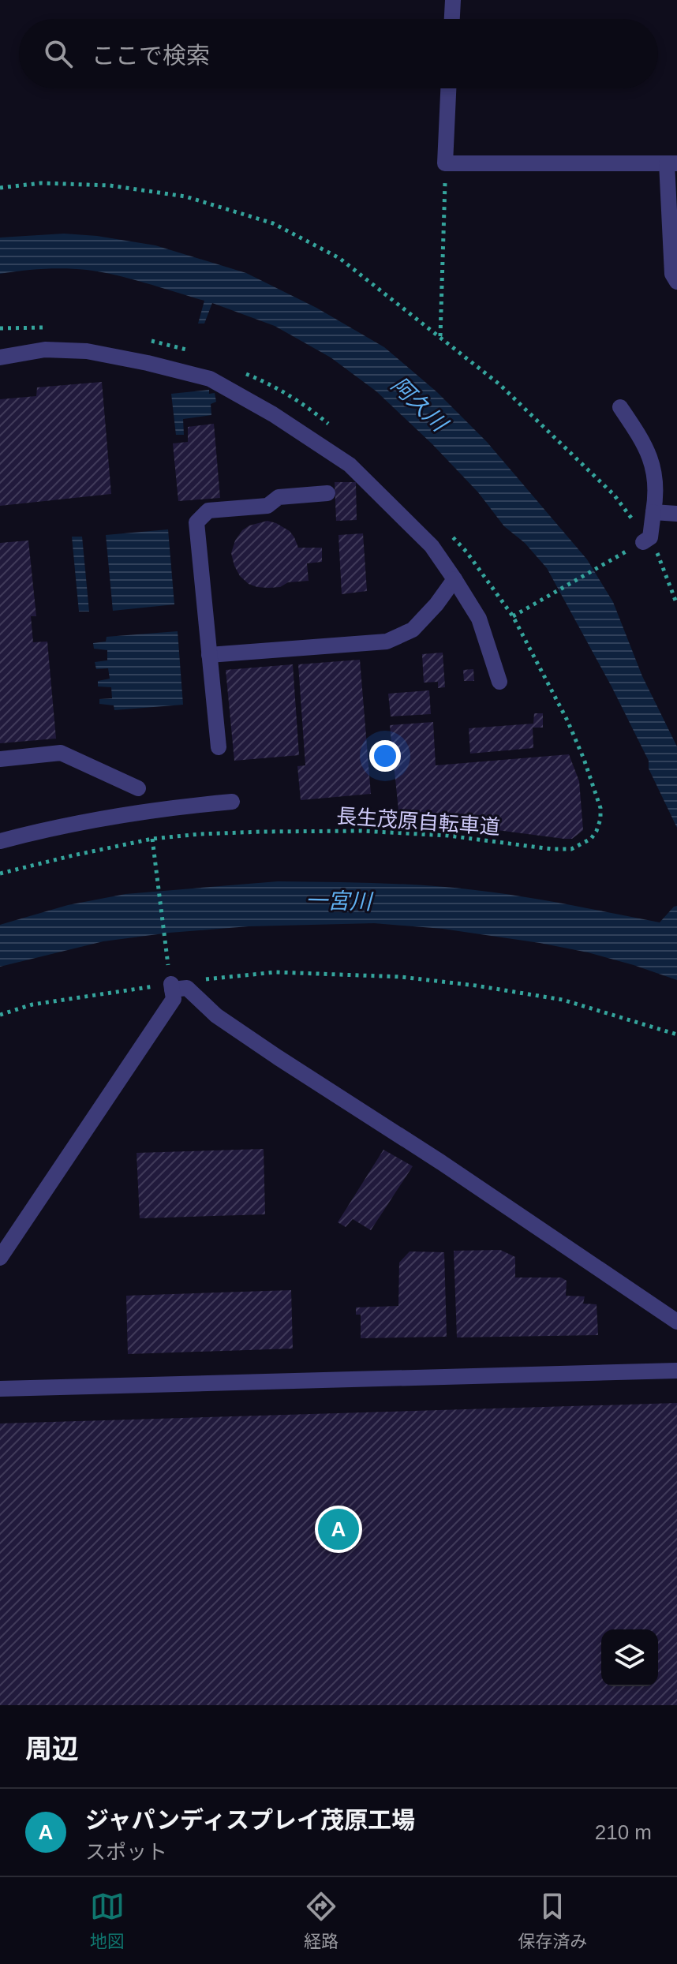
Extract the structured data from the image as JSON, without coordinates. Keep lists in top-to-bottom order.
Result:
{
  "streets": {
    "path": ["長生茂原自転車道"]
  },
  "water": ["阿久川", "一宮川"],
  "page": {
    "search": "ここで検索",
    "pins": "A",
    "heading": "周辺",
    "list": [
      {
        "mark": "A",
        "name": "ジャパンディスプレイ茂原工場",
        "note": "スポット",
        "value": "210 m"
      }
    ],
    "nav": ["地図", "経路", "保存済み"]
  }
}
